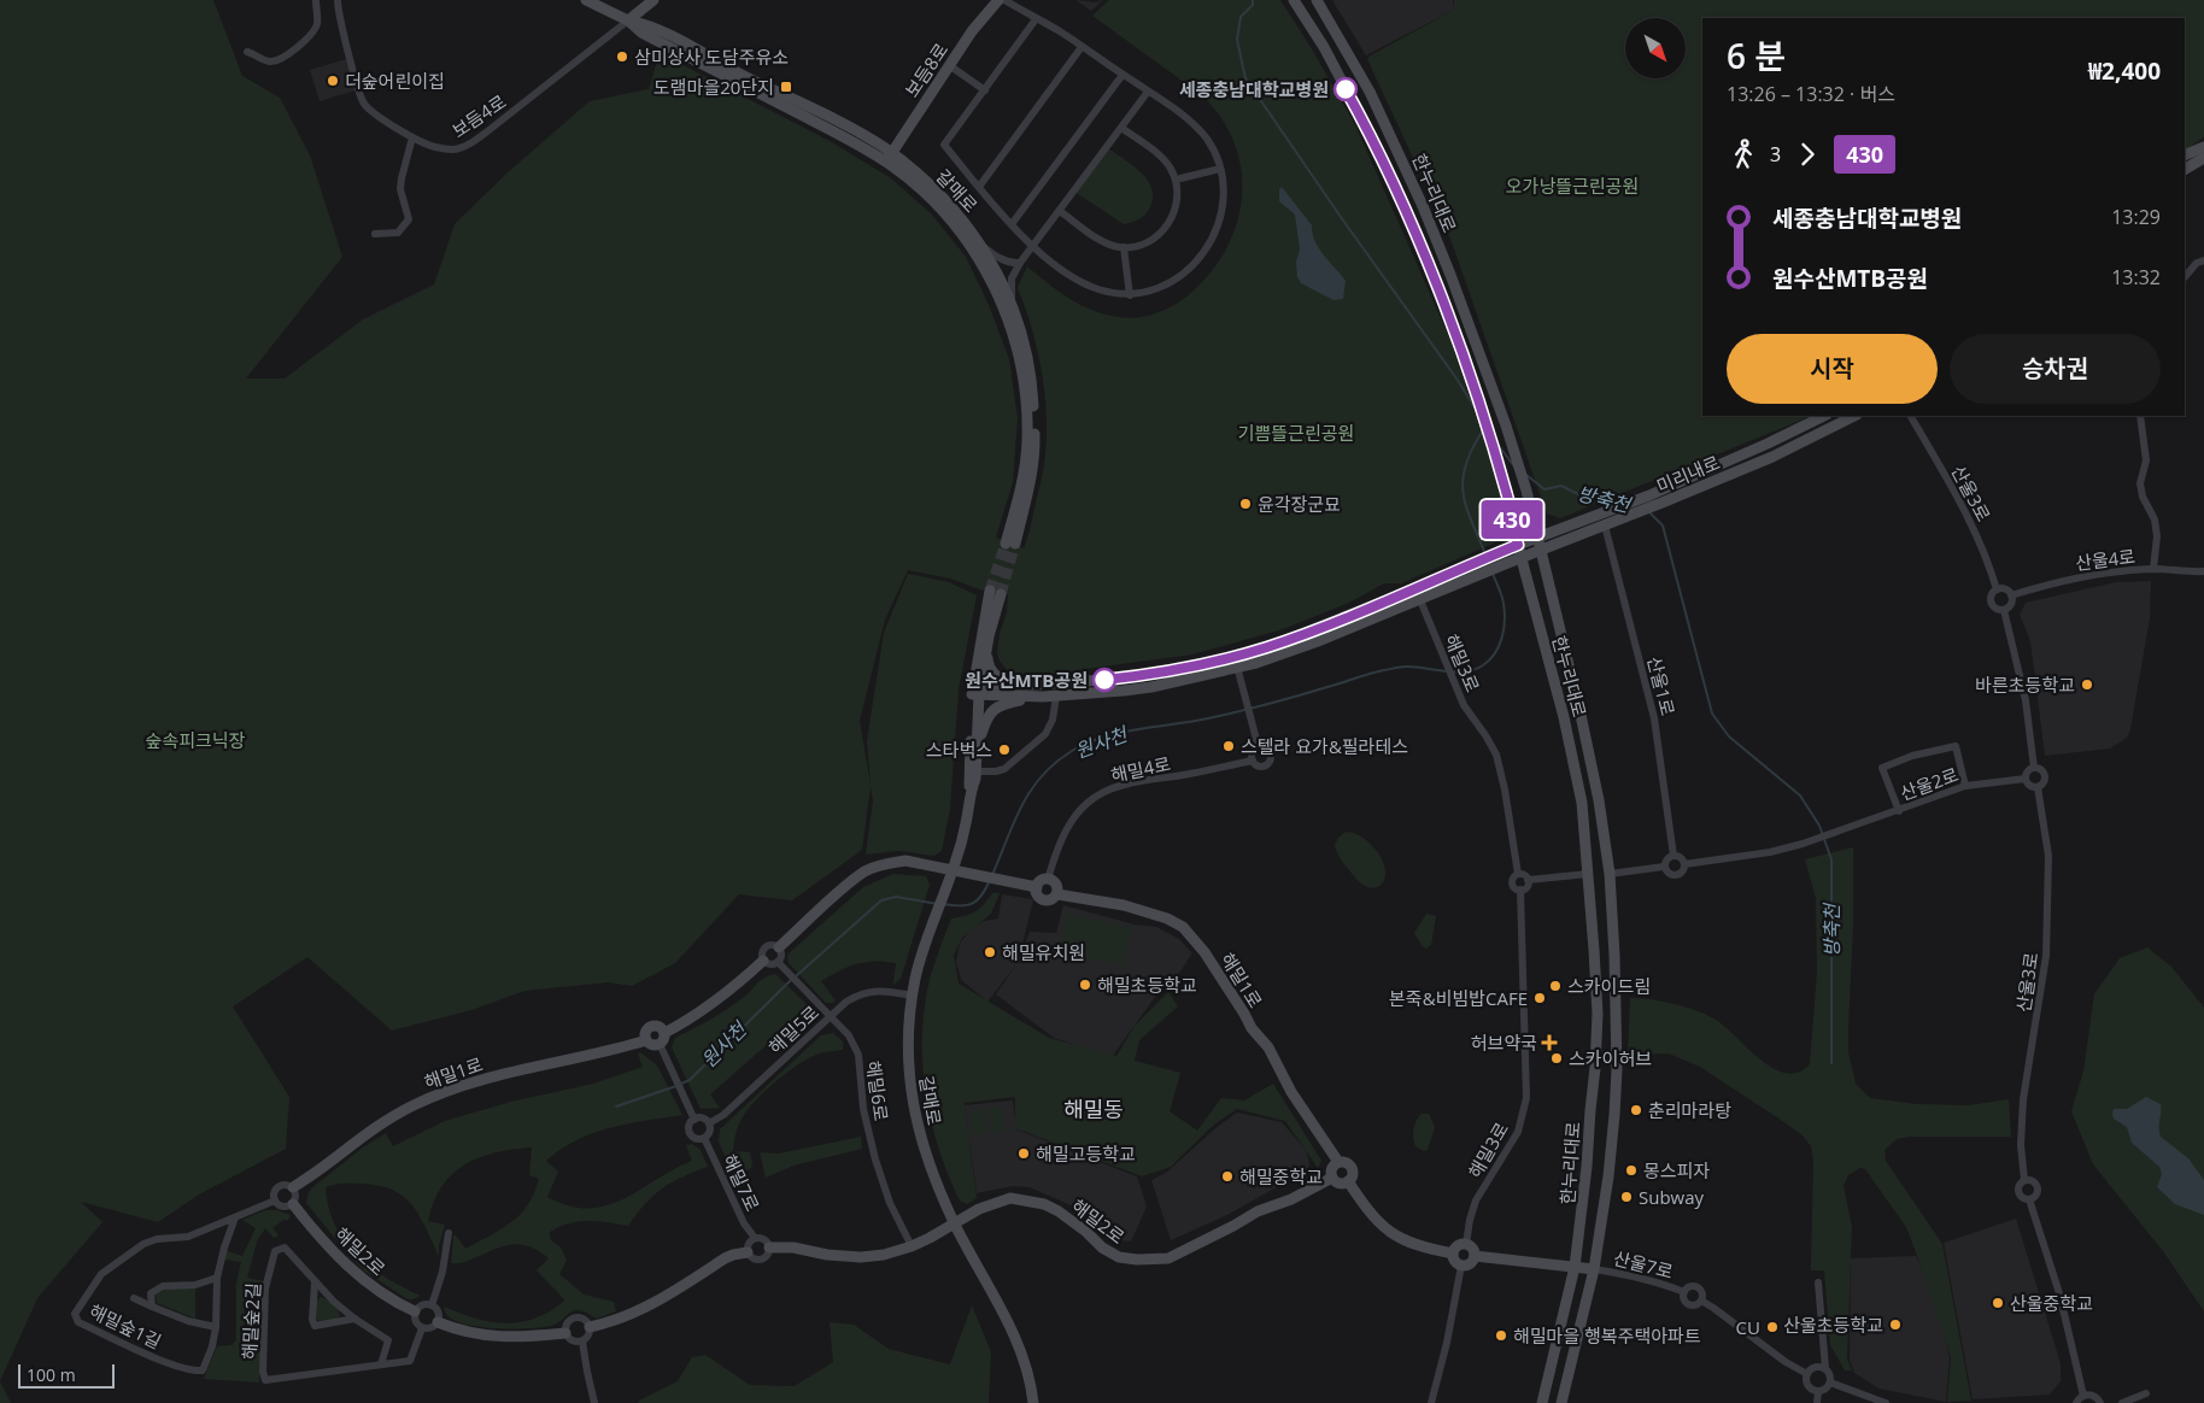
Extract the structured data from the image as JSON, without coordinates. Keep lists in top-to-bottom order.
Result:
{
  "streets": {
    "street": [
      "보듬8로",
      "보듬4로",
      "갈매로",
      "한누리대로",
      "미리내로",
      "산울3로",
      "산울4로",
      "해밀3로",
      "산울1로",
      "해밀4로",
      "산울2로",
      "해밀1로",
      "해밀5로",
      "해밀6로",
      "해밀7로",
      "해밀2로",
      "산울7로",
      "해밀숲2길",
      "해밀숲1길"
    ]
  },
  "crossings": [
    ["보듬8로", "갈매로"],
    ["보듬4로", "갈매로"],
    ["갈매로", "미리내로"],
    ["갈매로", "해밀5로"],
    ["갈매로", "해밀2로"],
    ["한누리대로", "미리내로"],
    ["한누리대로", "산울7로"],
    ["미리내로", "해밀3로"],
    ["미리내로", "산울1로"],
    ["산울3로", "산울4로"],
    ["산울3로", "산울2로"],
    ["산울1로", "산울2로"],
    ["해밀4로", "해밀1로"],
    ["해밀1로", "해밀2로"],
    ["해밀1로", "해밀숲1길"],
    ["해밀5로", "해밀6로"],
    ["해밀5로", "해밀7로"],
    ["해밀6로", "해밀2로"],
    ["해밀7로", "해밀2로"],
    ["해밀2로", "해밀숲2길"],
    ["해밀2로", "해밀숲1길"]
  ],
  "districts": ["해밀동"],
  "water": ["방축천", "원사천"],
  "parks": ["오가낭뜰근린공원", "기쁨뜰근린공원", "숲속피크닉장"],
  "places": {
    "other": [
      "삼미상사 도담주유소",
      "더숲어린이집",
      "세종충남대학교병원",
      "윤각장군묘",
      "원수산MTB공원",
      "바른초등학교",
      "스텔라 요가&필라테스",
      "스타벅스",
      "해밀유치원",
      "해밀초등학교",
      "스카이드림",
      "본죽&비빔밥CAFE",
      "스카이허브",
      "춘리마라탕",
      "해밀고등학교",
      "몽스피자",
      "해밀중학교",
      "Subway",
      "산울중학교",
      "산울초등학교",
      "CU",
      "해밀마을 행복주택아파트"
    ],
    "transit": ["도램마을20단지"],
    "health": ["허브약국"]
  },
  "lines": ["bus line 430"],
  "scale_bar": "100 m",
  "north": "bottom right",
  "page": {
    "on_map": "430",
    "heading": ["6 분", "13:26 – 13:32 · 버스", "₩2,400"],
    "legs": ["3", "430"],
    "list": [
      {
        "name": "세종충남대학교병원",
        "value": "13:29"
      },
      {
        "name": "원수산MTB공원",
        "value": "13:32"
      }
    ],
    "buttons": ["시작", "승차권"],
    "scale": "100 m"
  }
}
